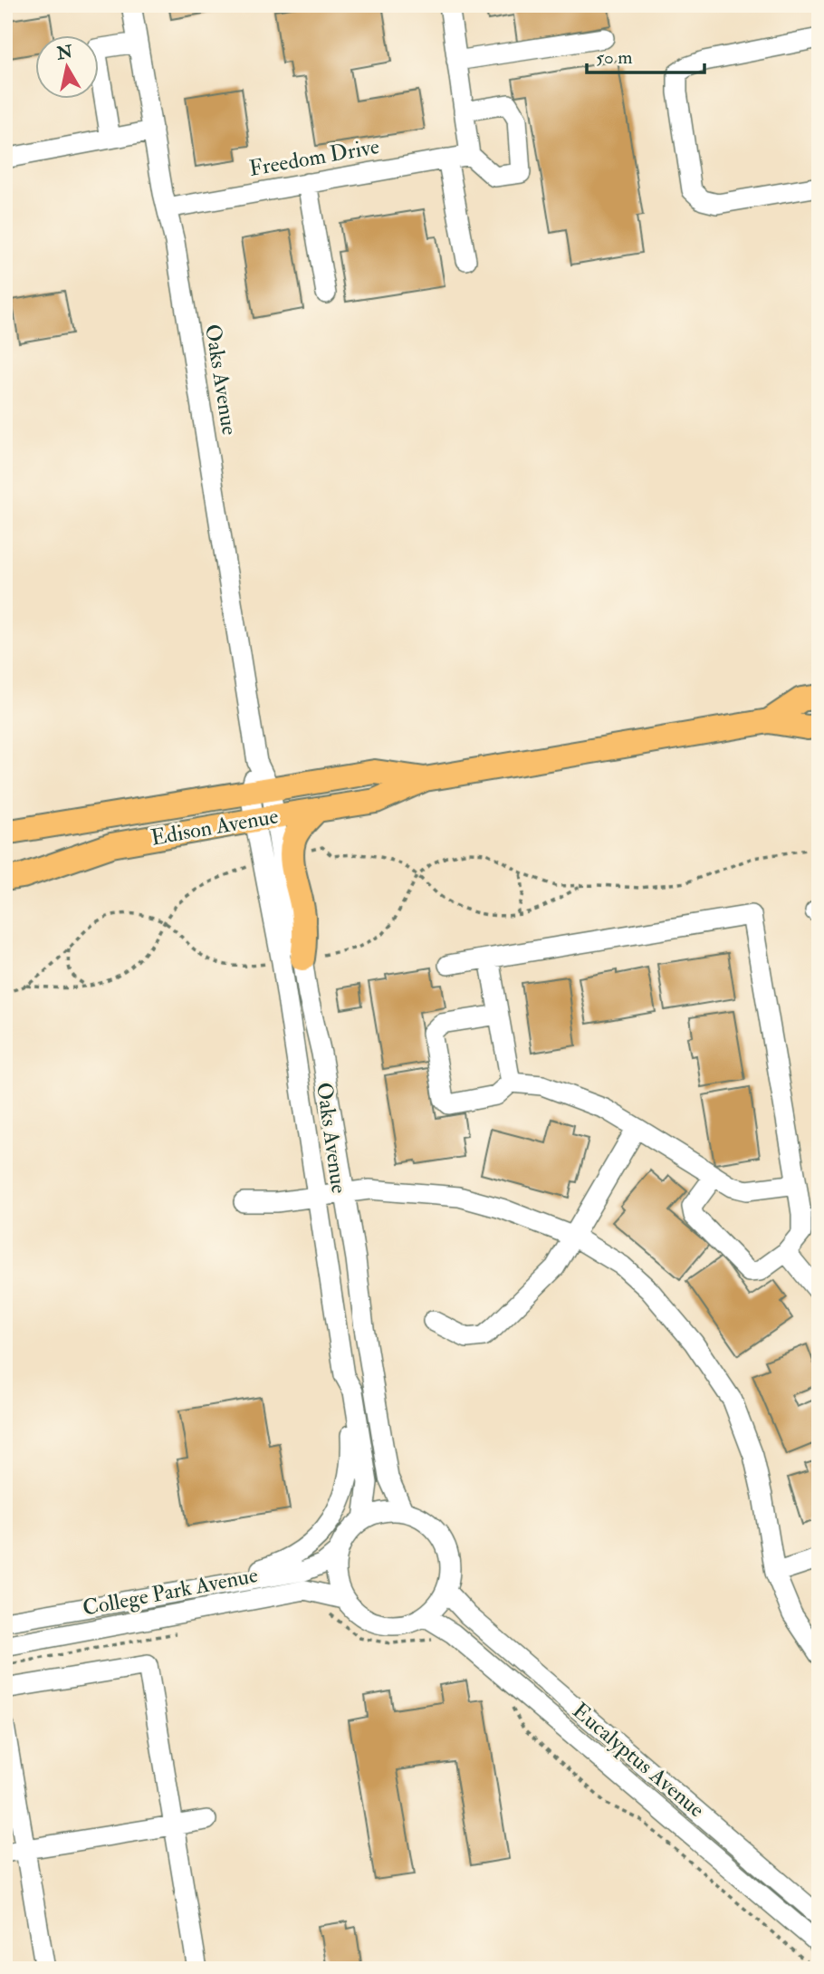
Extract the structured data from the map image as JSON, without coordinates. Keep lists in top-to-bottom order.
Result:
{
  "streets": {
    "main road": ["Edison Avenue"],
    "street": [
      "Freedom Drive",
      "Oaks Avenue",
      "College Park Avenue",
      "Eucalyptus Avenue"
    ]
  },
  "crossings": [
    ["Freedom Drive", "Oaks Avenue"],
    ["Oaks Avenue", "Edison Avenue"],
    ["Oaks Avenue", "College Park Avenue"],
    ["Oaks Avenue", "Eucalyptus Avenue"],
    ["College Park Avenue", "Eucalyptus Avenue"]
  ],
  "scale_bar": "50 m",
  "north": "top"
}
